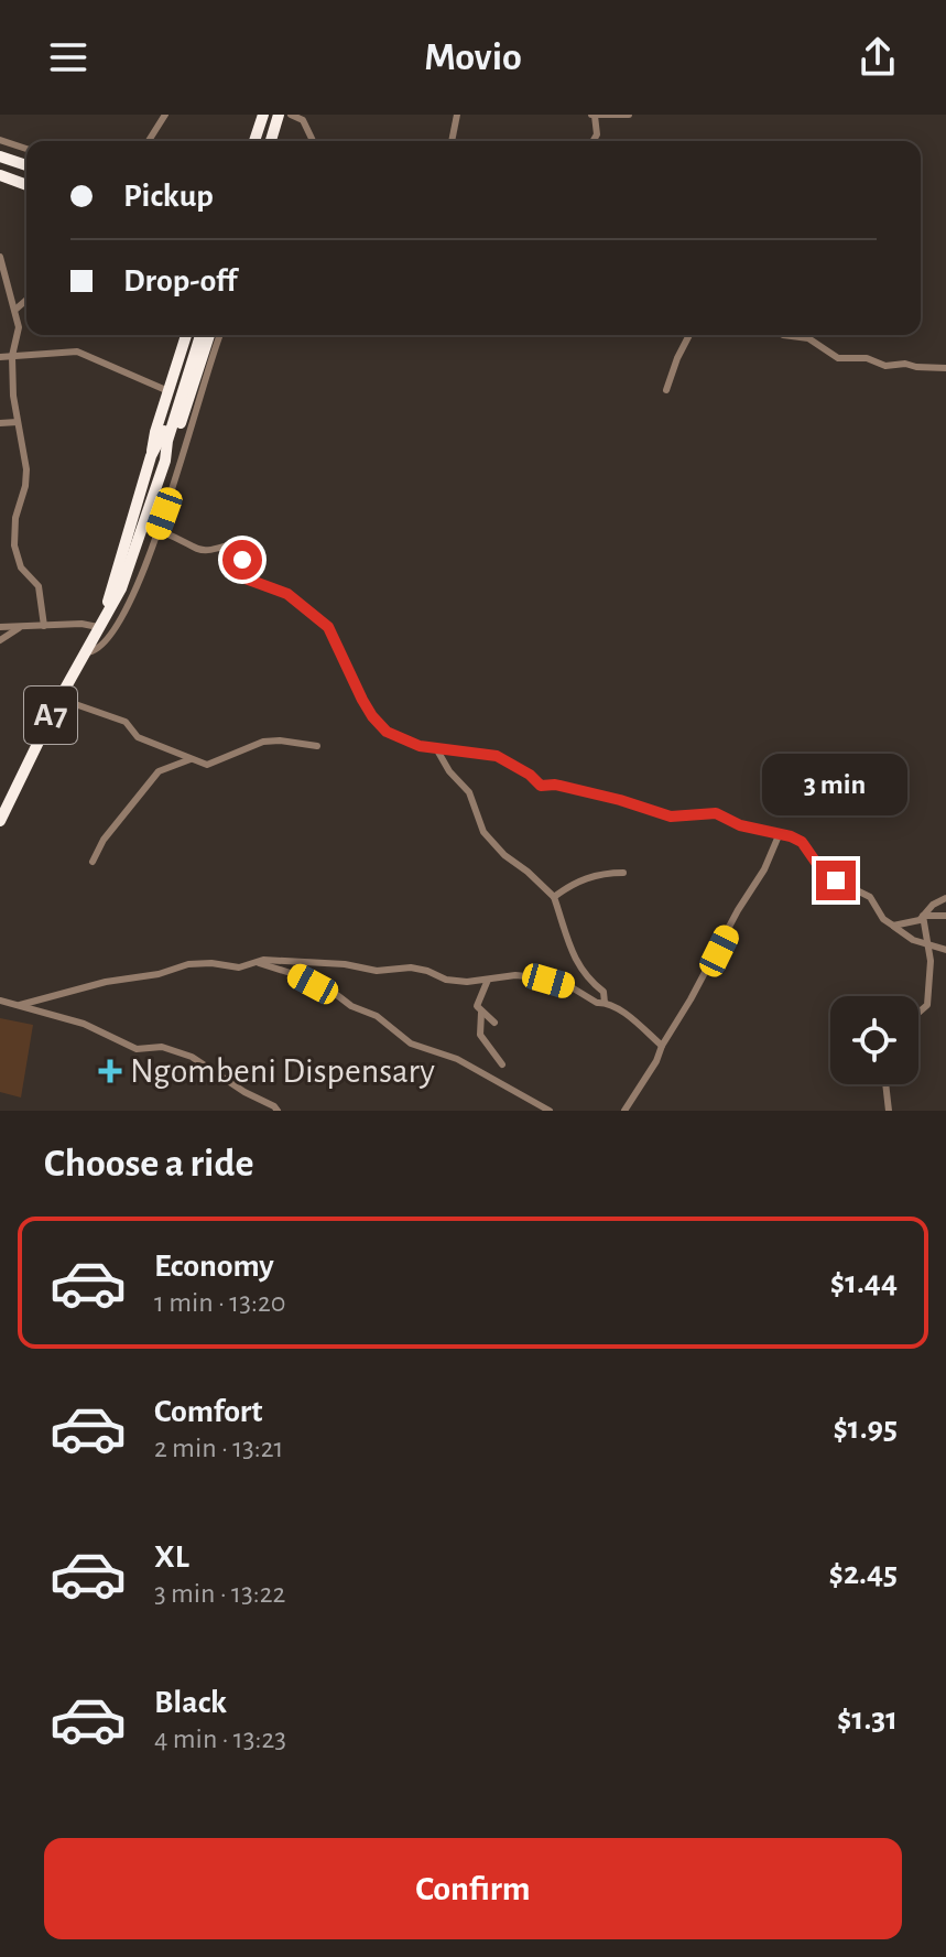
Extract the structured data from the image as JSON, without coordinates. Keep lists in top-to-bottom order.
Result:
{
  "streets": {
    "highway": ["A7"]
  },
  "places": {
    "health": ["Ngombeni Dispensary"]
  },
  "page": {
    "header": "Movio",
    "banner": ["Pickup", "Drop-off"],
    "bubble": "3 min",
    "heading": "Choose a ride",
    "list": [
      {
        "name": "Economy",
        "note": "1 min · 13:20",
        "value": "$1.44"
      },
      {
        "name": "Comfort",
        "note": "2 min · 13:21",
        "value": "$1.95"
      },
      {
        "name": "XL",
        "note": "3 min · 13:22",
        "value": "$2.45"
      },
      {
        "name": "Black",
        "note": "4 min · 13:23",
        "value": "$1.31"
      }
    ],
    "buttons": "Confirm"
  }
}
